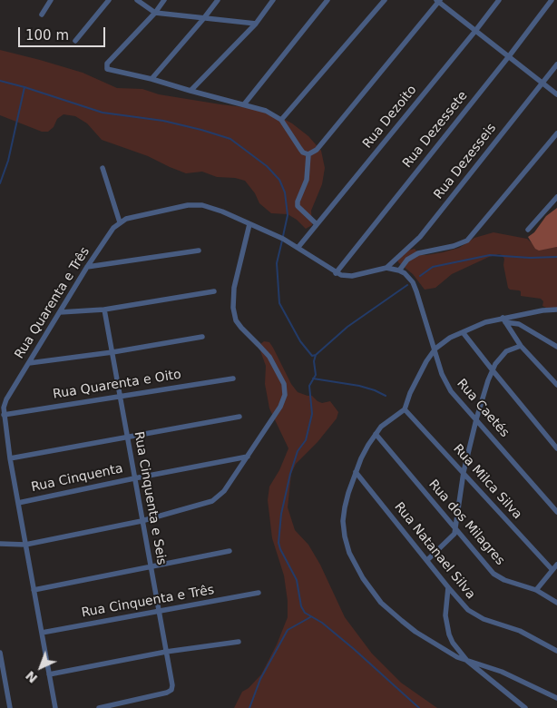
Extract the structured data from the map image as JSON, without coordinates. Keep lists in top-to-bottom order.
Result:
{
  "streets": {
    "street": [
      "Rua Dezoito",
      "Rua Dezessete",
      "Rua Dezesseis",
      "Rua Quarenta e Três",
      "Rua Quarenta e Oito",
      "Rua Caetés",
      "Rua Cinquenta",
      "Rua Milca Silva",
      "Rua Cinquenta e Seis",
      "Rua dos Milagres",
      "Rua Natanael Silva",
      "Rua Cinquenta e Três"
    ]
  },
  "crossings": [
    ["Rua Quarenta e Três", "Rua Quarenta e Oito"],
    ["Rua Quarenta e Três", "Rua Cinquenta"],
    ["Rua Quarenta e Três", "Rua Cinquenta e Três"],
    ["Rua Quarenta e Oito", "Rua Cinquenta e Seis"],
    ["Rua Cinquenta", "Rua Cinquenta e Seis"],
    ["Rua Cinquenta e Seis", "Rua Cinquenta e Três"]
  ],
  "scale_bar": "100 m",
  "north": "bottom left"
}
